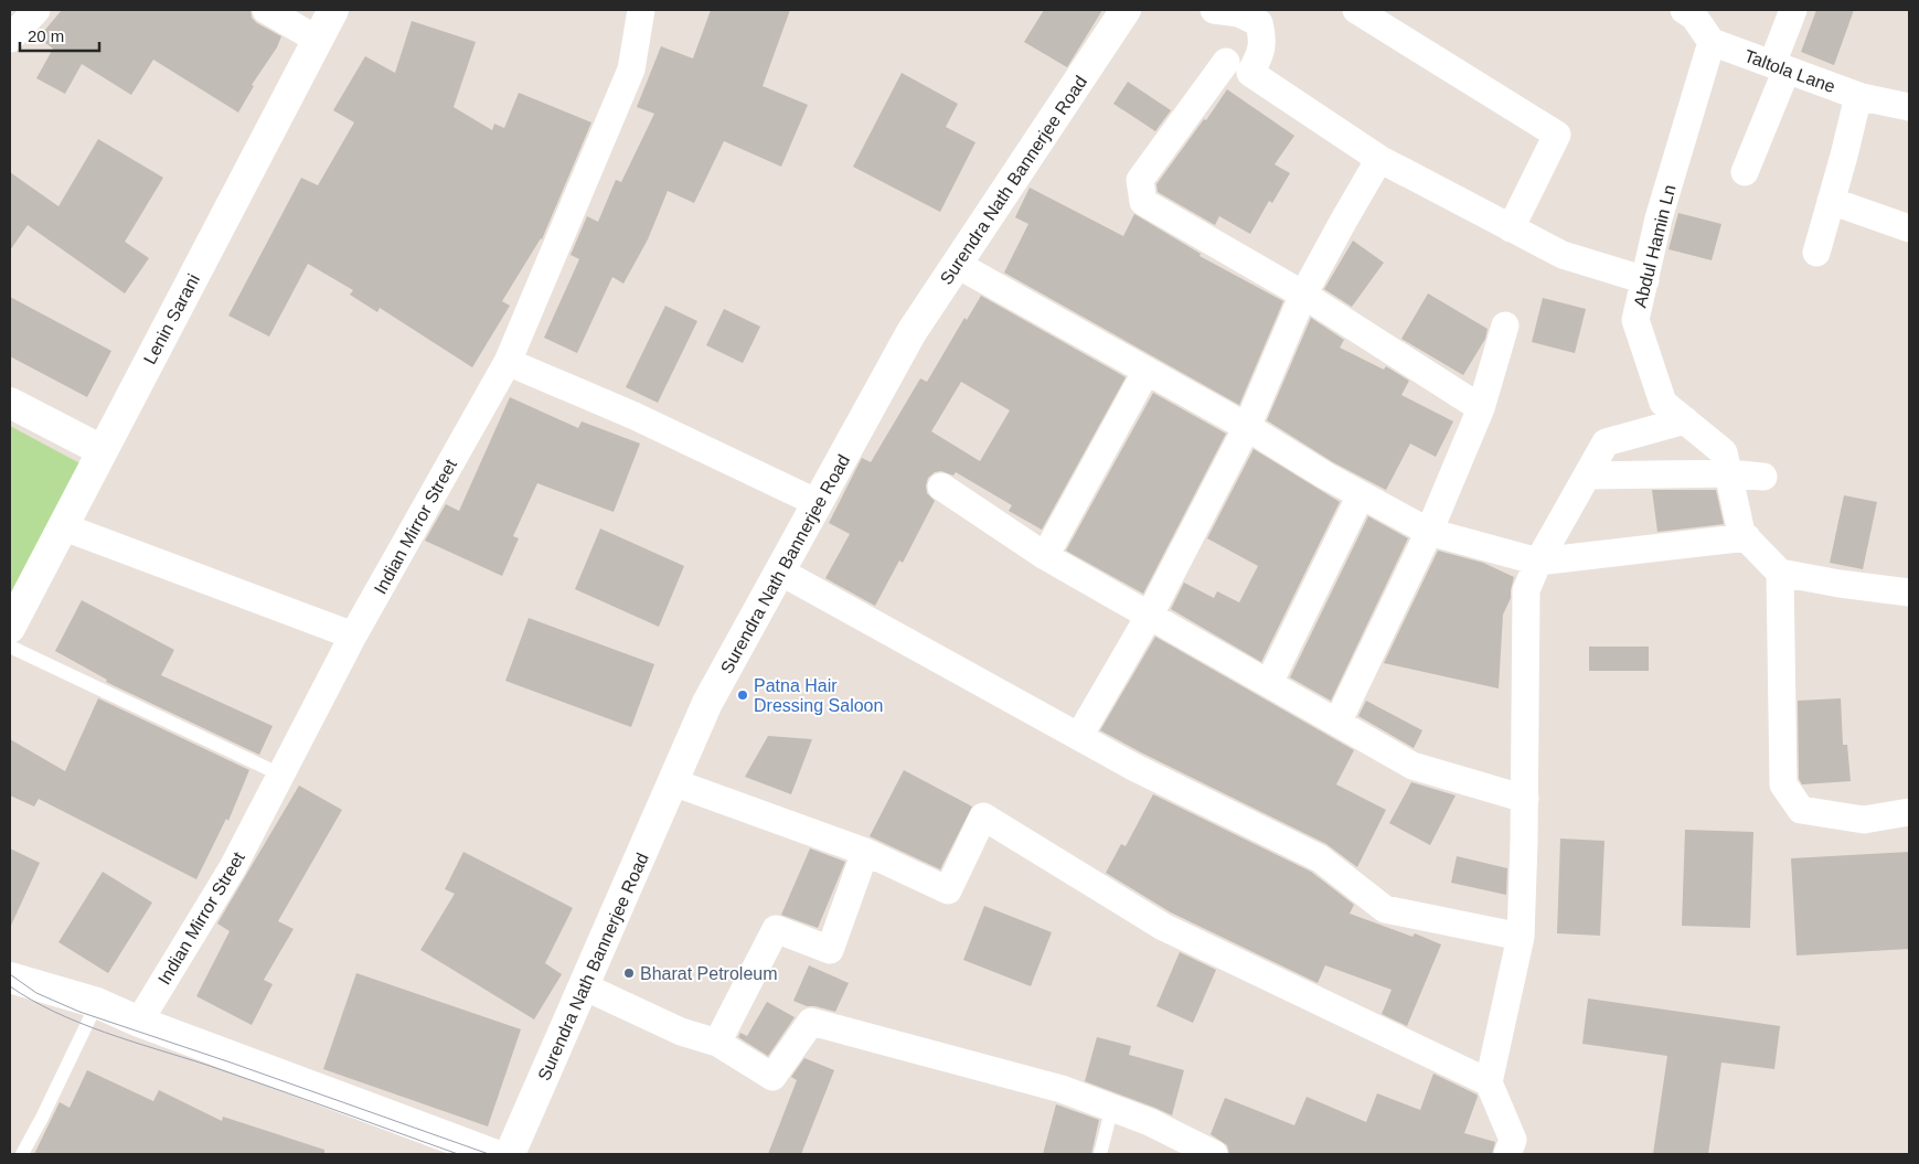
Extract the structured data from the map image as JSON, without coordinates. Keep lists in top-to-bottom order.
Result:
{
  "streets": {
    "main road": ["Surendra Nath Bannerjee Road", "Lenin Sarani"],
    "street": ["Taltola Lane", "Abdul Hamin Ln", "Indian Mirror Street"]
  },
  "crossings": [
    ["Taltola Lane", "Abdul Hamin Ln"]
  ],
  "places": ["Patna Hair Dressing Saloon", "Bharat Petroleum"],
  "scale_bar": "20 m"
}
